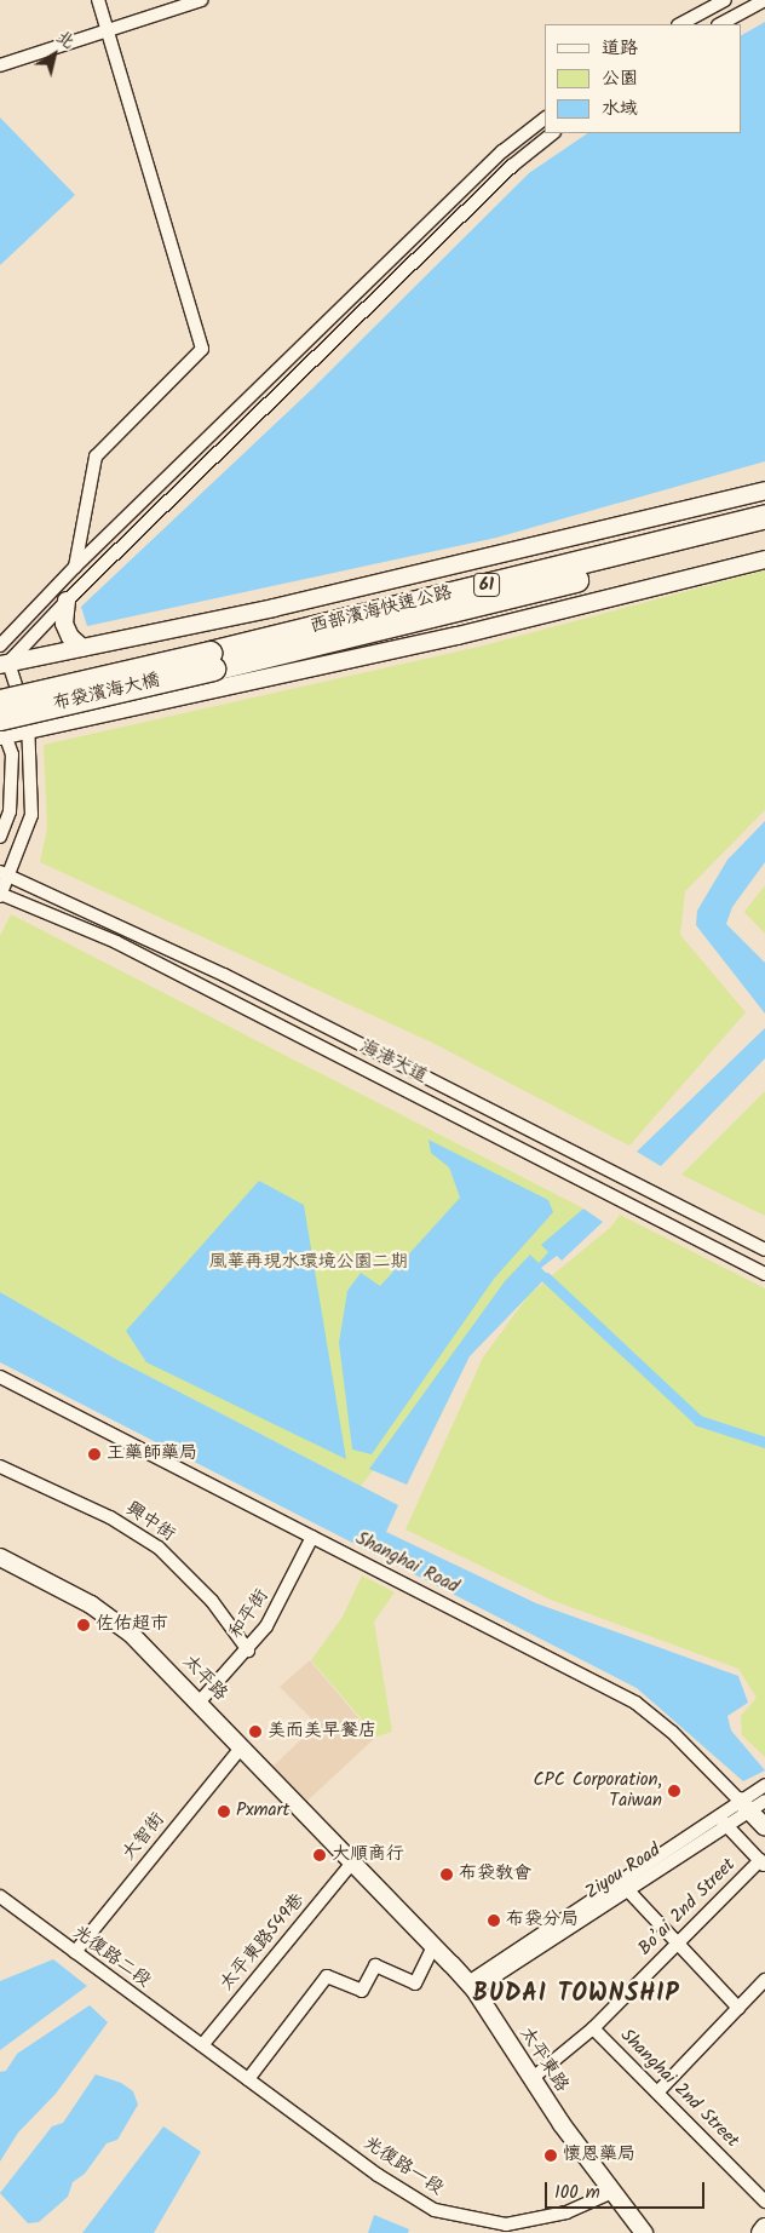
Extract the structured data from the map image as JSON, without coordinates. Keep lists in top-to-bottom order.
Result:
{
  "streets": {
    "highway": ["61", "西部濱海快速公路", "布袋濱海大橋"],
    "street": [
      "海港大道",
      "興中街",
      "Shanghai Road",
      "和平街",
      "太平路",
      "大智街",
      "Ziyou Road",
      "Bo’ai 2nd Street",
      "太平東路549巷",
      "光復路二段",
      "太平東路",
      "Shanghai 2nd Street",
      "光復路一段"
    ]
  },
  "crossings": [
    ["西部濱海快速公路", "布袋濱海大橋"],
    ["興中街", "和平街"],
    ["Shanghai Road", "和平街"],
    ["Shanghai Road", "Ziyou Road"],
    ["和平街", "太平路"],
    ["太平路", "大智街"],
    ["太平路", "太平東路549巷"],
    ["太平路", "太平東路"],
    ["大智街", "光復路二段"],
    ["Ziyou Road", "太平東路"],
    ["Bo’ai 2nd Street", "太平東路"],
    ["Bo’ai 2nd Street", "Shanghai 2nd Street"],
    ["太平東路549巷", "光復路二段"],
    ["太平東路549巷", "太平東路"],
    ["太平東路549巷", "光復路一段"],
    ["光復路二段", "光復路一段"],
    ["太平東路", "光復路一段"]
  ],
  "districts": ["BUDAI TOWNSHIP"],
  "parks": ["風華再現水環境公園二期"],
  "places": [
    "王藥師藥局",
    "佐佑超市",
    "美而美早餐店",
    "CPC Corporation, Taiwan",
    "Pxmart",
    "大順商行",
    "布袋教會",
    "布袋分局",
    "懷恩藥局"
  ],
  "legend": ["道路", "公園", "水域"],
  "scale_bar": "100 m",
  "north": "top right"
}
